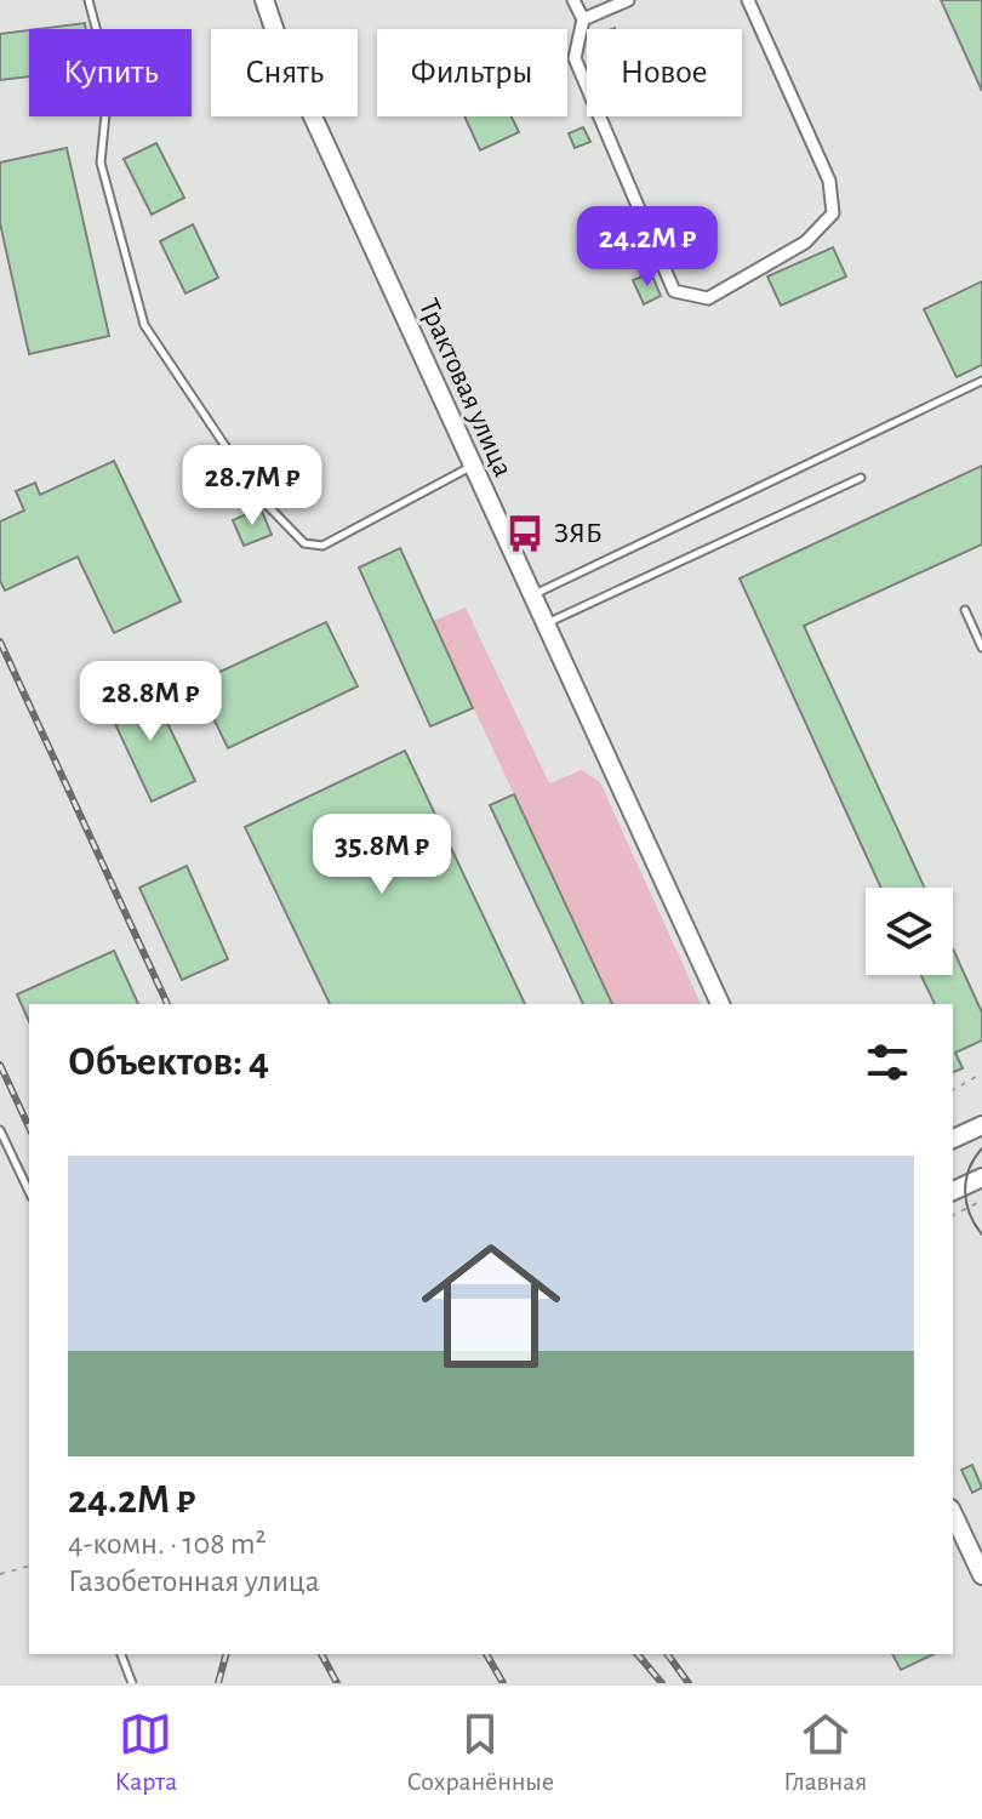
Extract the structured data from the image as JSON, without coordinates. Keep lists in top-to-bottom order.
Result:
{
  "streets": {
    "main road": ["Трактовая улица"]
  },
  "places": {
    "bus stop": ["ЗЯБ"]
  },
  "page": {
    "chip": [
      "Купить",
      "Снять",
      "Фильтры",
      "Новое"
    ],
    "price": [
      "24.2M ₽",
      "28.7M ₽",
      "28.8M ₽",
      "35.8M ₽"
    ],
    "heading": "Объектов: 4",
    "list": [
      {
        "name": "24.2M ₽",
        "note": "4-комн. · 108 m² · Газобетонная улица"
      }
    ],
    "tabs": ["Карта", "Сохранённые", "Главная"]
  }
}
